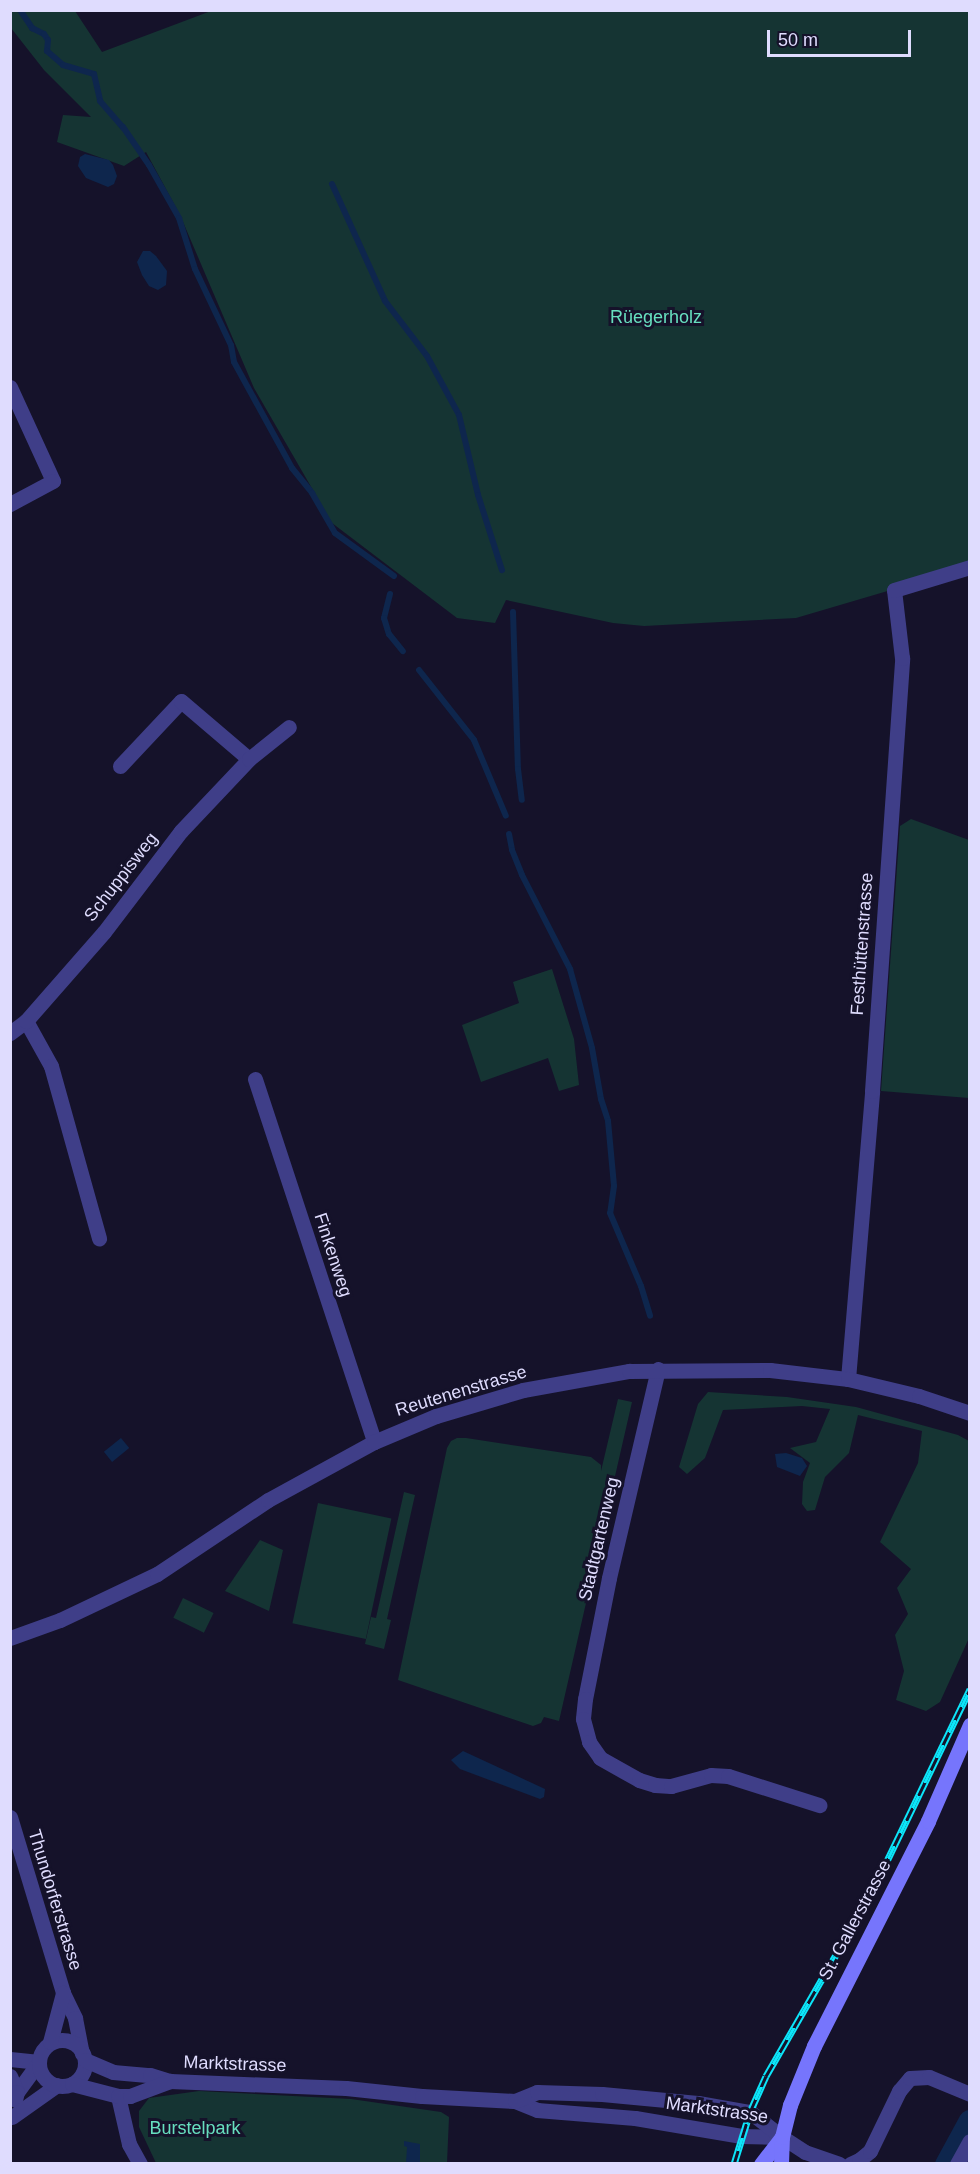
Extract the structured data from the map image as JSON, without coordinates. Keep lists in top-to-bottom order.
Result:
{
  "streets": {
    "main road": ["St. Gallerstrasse"],
    "street": [
      "Schuppisweg",
      "Festhüttenstrasse",
      "Finkenweg",
      "Reutenenstrasse",
      "Stadtgartenweg",
      "Thundorferstrasse",
      "Marktstrasse"
    ]
  },
  "crossings": [
    ["Festhüttenstrasse", "Reutenenstrasse"],
    ["Finkenweg", "Reutenenstrasse"],
    ["Reutenenstrasse", "Stadtgartenweg"],
    ["Thundorferstrasse", "Marktstrasse"],
    ["St. Gallerstrasse", "Marktstrasse"]
  ],
  "parks": ["Rüegerholz", "Burstelpark"],
  "scale_bar": "50 m"
}
